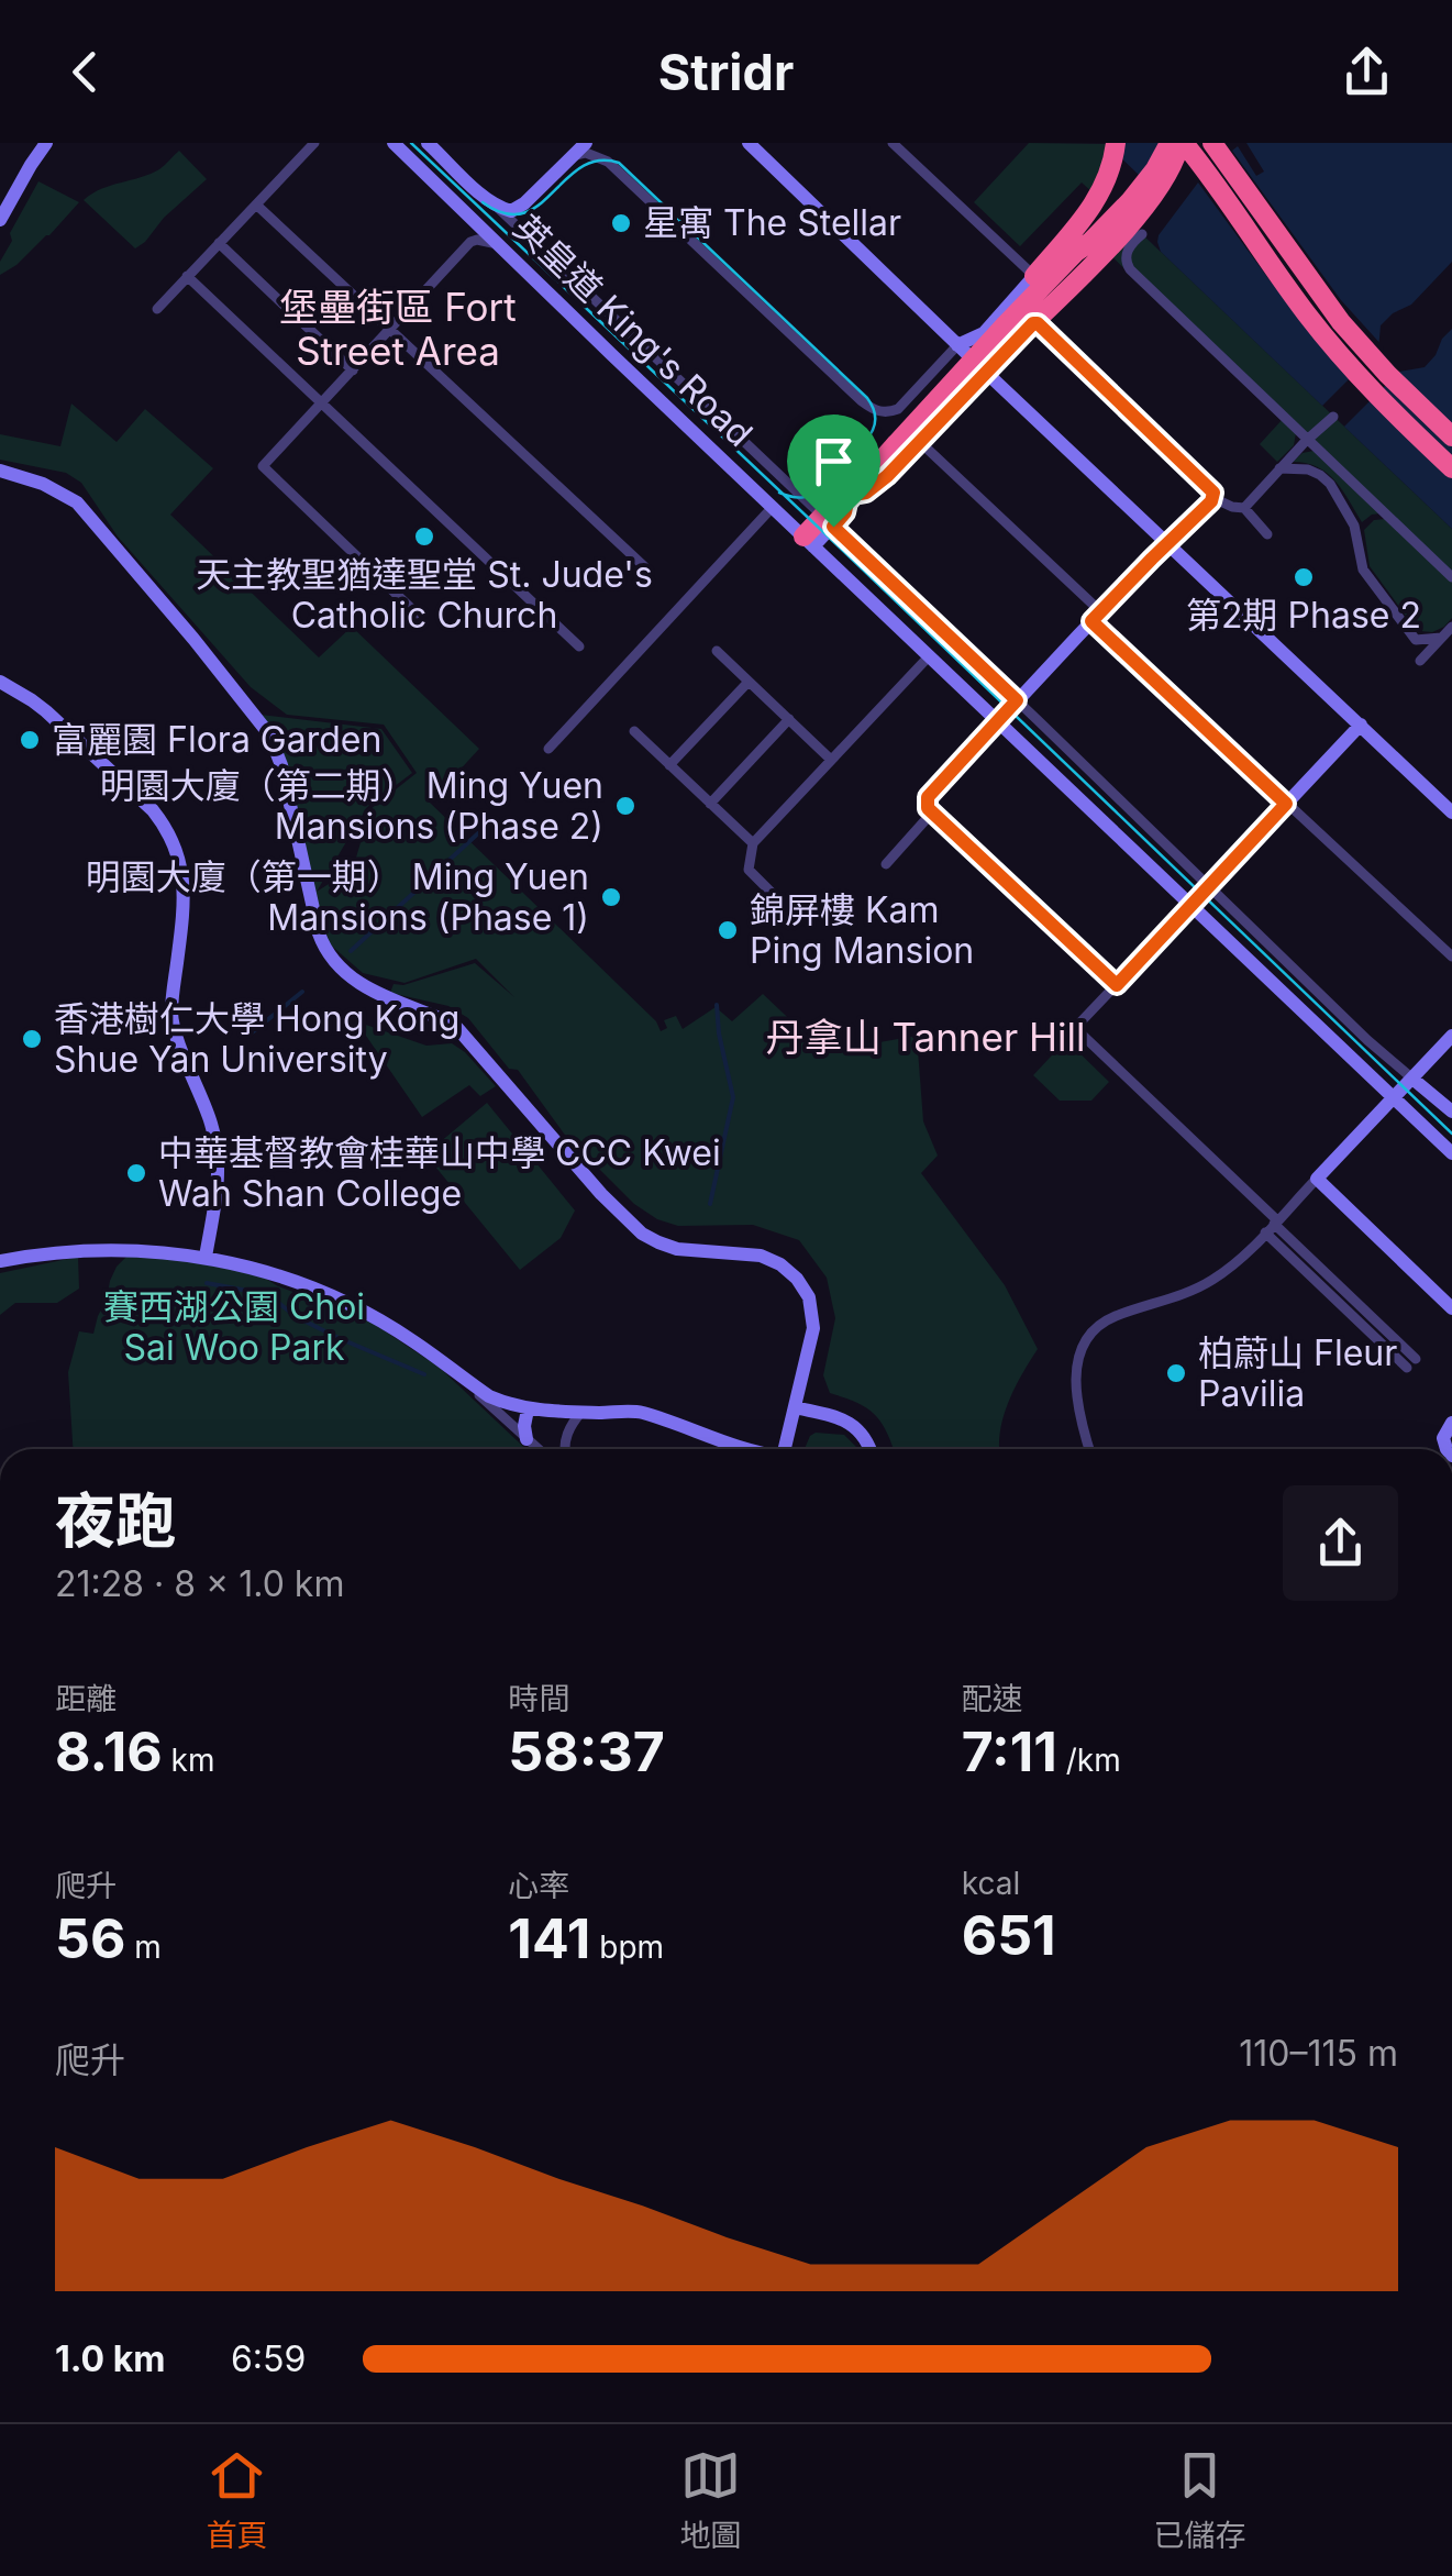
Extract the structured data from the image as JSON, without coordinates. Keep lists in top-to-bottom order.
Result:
{
  "streets": {
    "street": ["英皇道 King's Road"]
  },
  "districts": ["堡壘街區 Fort Street Area", "丹拿山 Tanner Hill"],
  "parks": ["賽西湖公園 Choi Sai Woo Park"],
  "places": [
    "星寓 The Stellar",
    "天主教聖猶達聖堂 St. Jude's Catholic Church",
    "第2期 Phase 2",
    "富麗園 Flora Garden",
    "明園大廈（第二期） Ming Yuen Mansions (Phase 2)",
    "明園大廈（第一期） Ming Yuen Mansions (Phase 1)",
    "錦屏樓 Kam Ping Mansion",
    "香港樹仁大學 Hong Kong Shue Yan University",
    "中華基督教會桂華山中學 CCC Kwei Wah Shan College",
    "柏蔚山 Fleur Pavilia"
  ],
  "page": {
    "header": "Stridr",
    "heading": ["夜跑", "21:28 · 8 × 1.0 km"],
    "stats": [
      ["距離", "8.16 km"],
      ["時間", "58:37"],
      ["配速", "7:11 /km"],
      ["爬升", "56 m"],
      ["心率", "141 bpm"],
      ["kcal", "651"]
    ],
    "chart": ["爬升", "110–115 m"],
    "list": [
      {
        "name": "1.0 km",
        "note": "6:59"
      }
    ],
    "tabs": ["首頁", "地圖", "已儲存"]
  }
}
